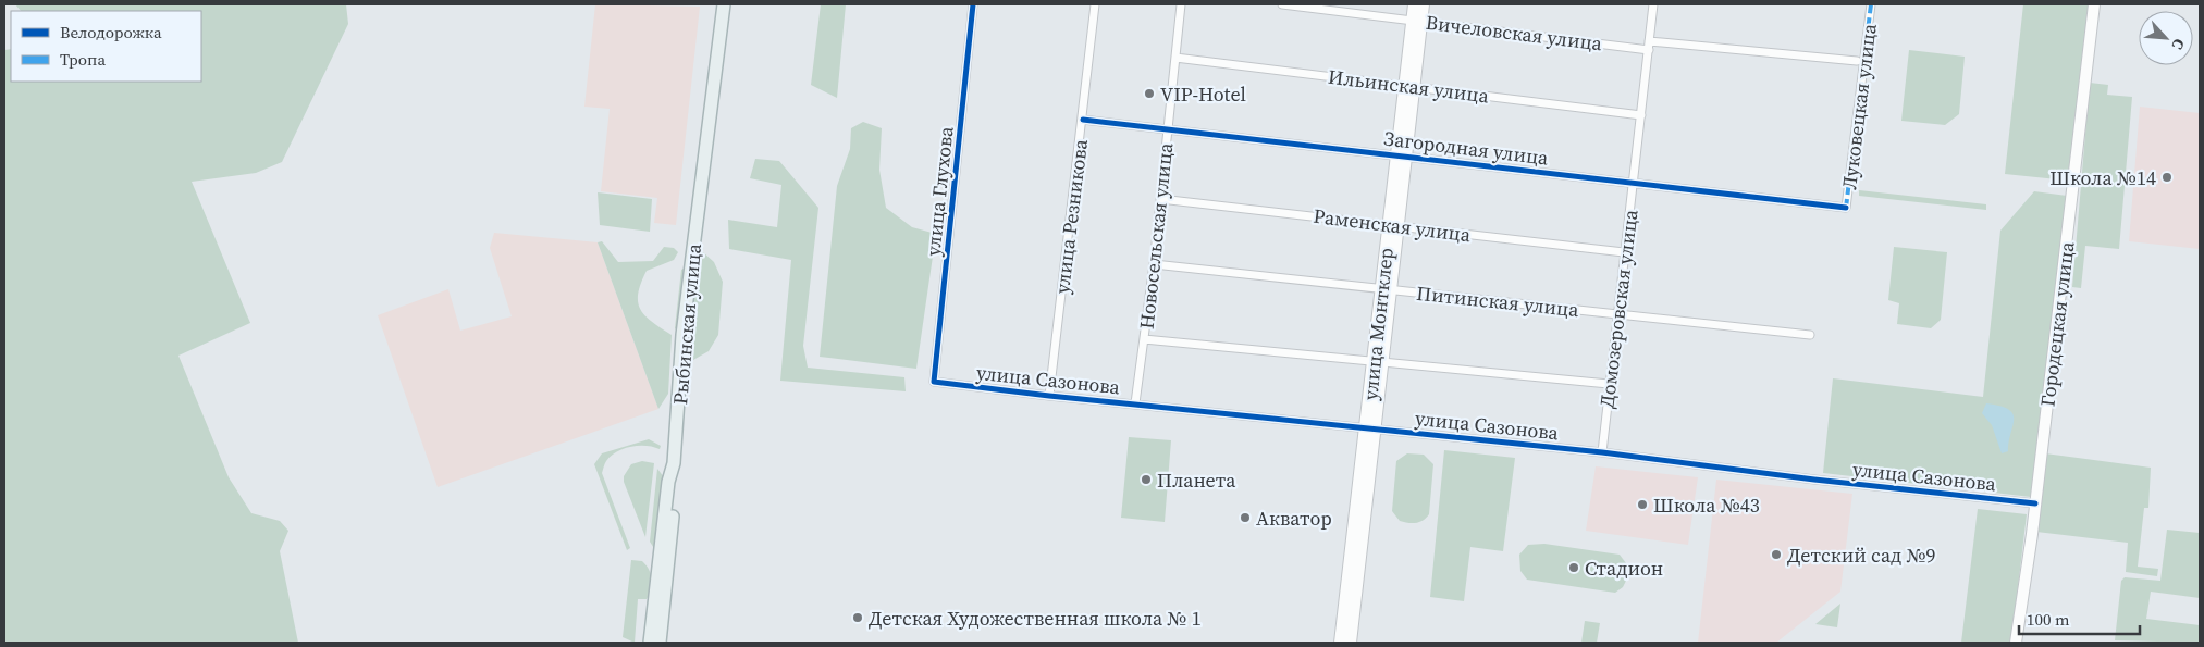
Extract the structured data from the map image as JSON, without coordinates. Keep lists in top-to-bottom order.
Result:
{
  "streets": {
    "main road": ["Рыбинская улица"],
    "street": [
      "Вичеловская улица",
      "Ильинская улица",
      "Луковецкая улица",
      "Загородная улица",
      "улица Глухова",
      "улица Резникова",
      "Раменская улица",
      "Новосельская улица",
      "Питинская улица",
      "Домозеровская улица",
      "улица Монтклер",
      "Городецкая улица",
      "улица Сазонова"
    ]
  },
  "crossings": [
    ["Вичеловская улица", "Домозеровская улица"],
    ["Вичеловская улица", "улица Монтклер"],
    ["Ильинская улица", "Новосельская улица"],
    ["Ильинская улица", "Домозеровская улица"],
    ["Ильинская улица", "улица Монтклер"],
    ["Луковецкая улица", "Загородная улица"],
    ["Загородная улица", "улица Резникова"],
    ["Загородная улица", "Новосельская улица"],
    ["Загородная улица", "Домозеровская улица"],
    ["Загородная улица", "улица Монтклер"],
    ["улица Глухова", "улица Сазонова"],
    ["улица Резникова", "улица Сазонова"],
    ["Раменская улица", "Новосельская улица"],
    ["Раменская улица", "Домозеровская улица"],
    ["Раменская улица", "улица Монтклер"],
    ["Новосельская улица", "Питинская улица"],
    ["Новосельская улица", "улица Сазонова"],
    ["Питинская улица", "Домозеровская улица"],
    ["Питинская улица", "улица Монтклер"],
    ["Домозеровская улица", "улица Сазонова"],
    ["улица Монтклер", "улица Сазонова"],
    ["Городецкая улица", "улица Сазонова"]
  ],
  "places": [
    "VIP-Hotel",
    "Школа №14",
    "Планета",
    "Школа №43",
    "Акватор",
    "Детский сад №9",
    "Стадион",
    "Детская Художественная школа № 1"
  ],
  "legend": ["Велодорожка", "Тропа"],
  "scale_bar": "100 m",
  "north": "bottom right"
}
